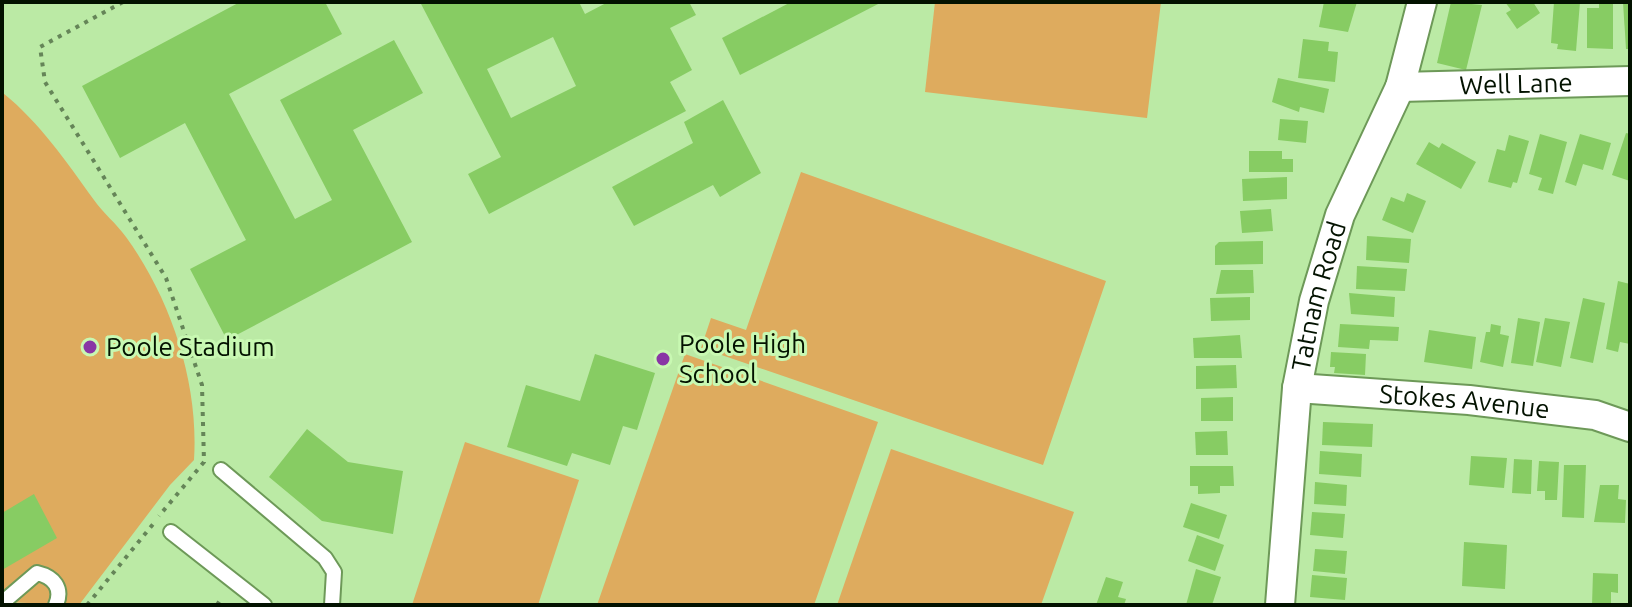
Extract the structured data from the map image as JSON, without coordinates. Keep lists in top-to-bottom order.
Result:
{
  "streets": {
    "street": ["Well Lane", "Tatnam Road", "Stokes Avenue"]
  },
  "crossings": [
    ["Well Lane", "Tatnam Road"],
    ["Tatnam Road", "Stokes Avenue"]
  ],
  "places": ["Poole Stadium", "Poole High School"]
}
